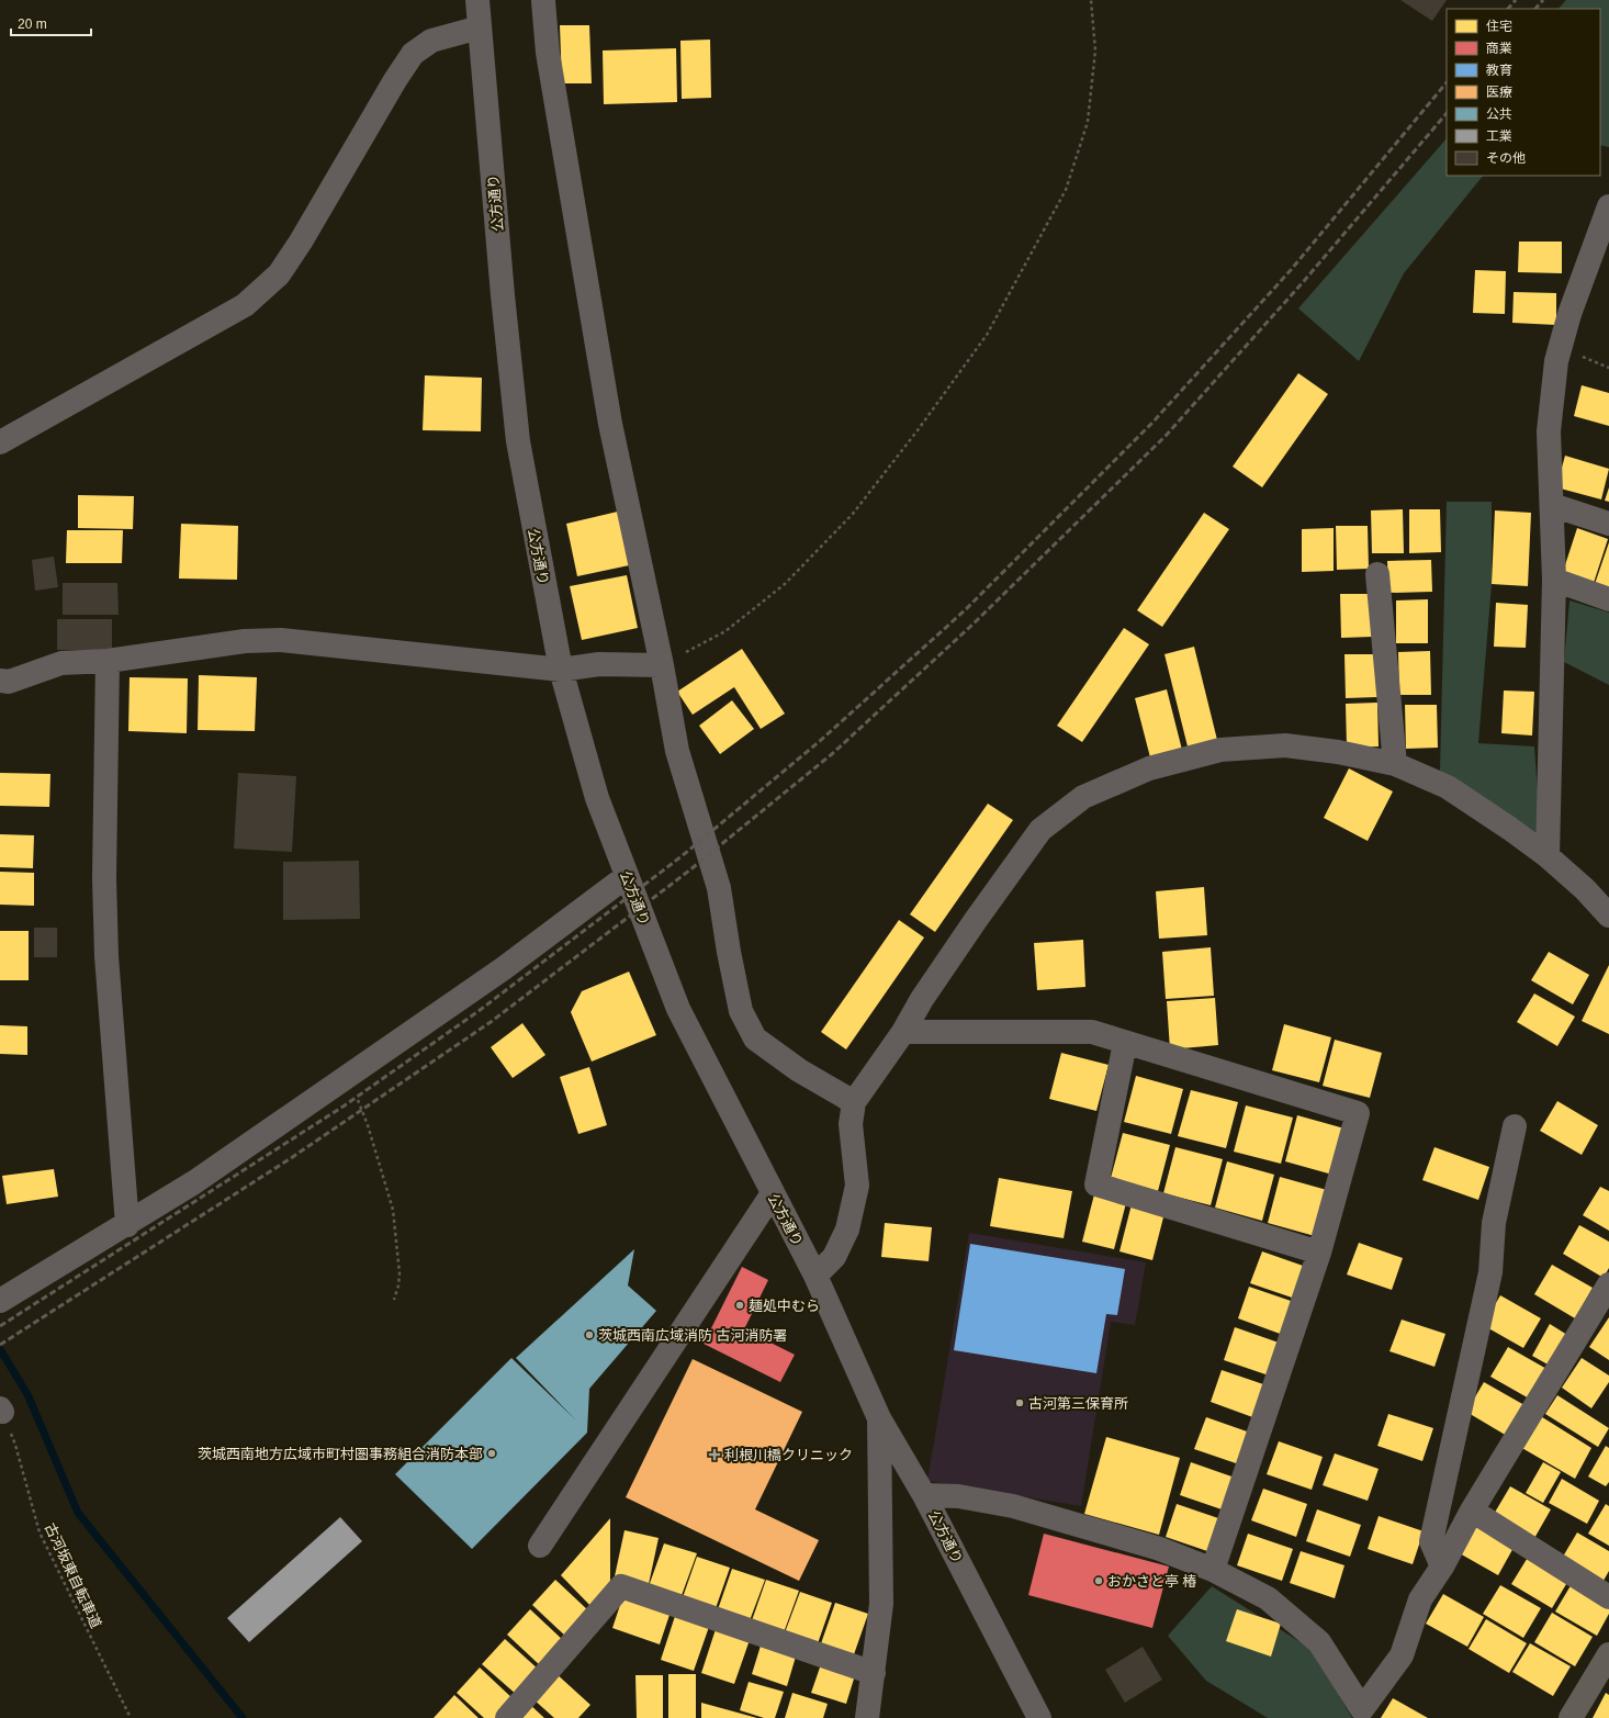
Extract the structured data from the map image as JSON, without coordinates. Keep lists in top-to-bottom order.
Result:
{
  "streets": {
    "street": ["公方通り"],
    "path": ["古河坂東自転車道"]
  },
  "places": {
    "other": [
      "麺処中むら",
      "茨城西南広域消防 古河消防署",
      "古河第三保育所",
      "茨城西南地方広域市町村圏事務組合消防本部",
      "おかさと亭 椿"
    ],
    "health": ["利根川橋クリニック"]
  },
  "legend": [
    "住宅",
    "商業",
    "教育",
    "医療",
    "公共",
    "工業",
    "その他"
  ],
  "scale_bar": "20 m"
}
